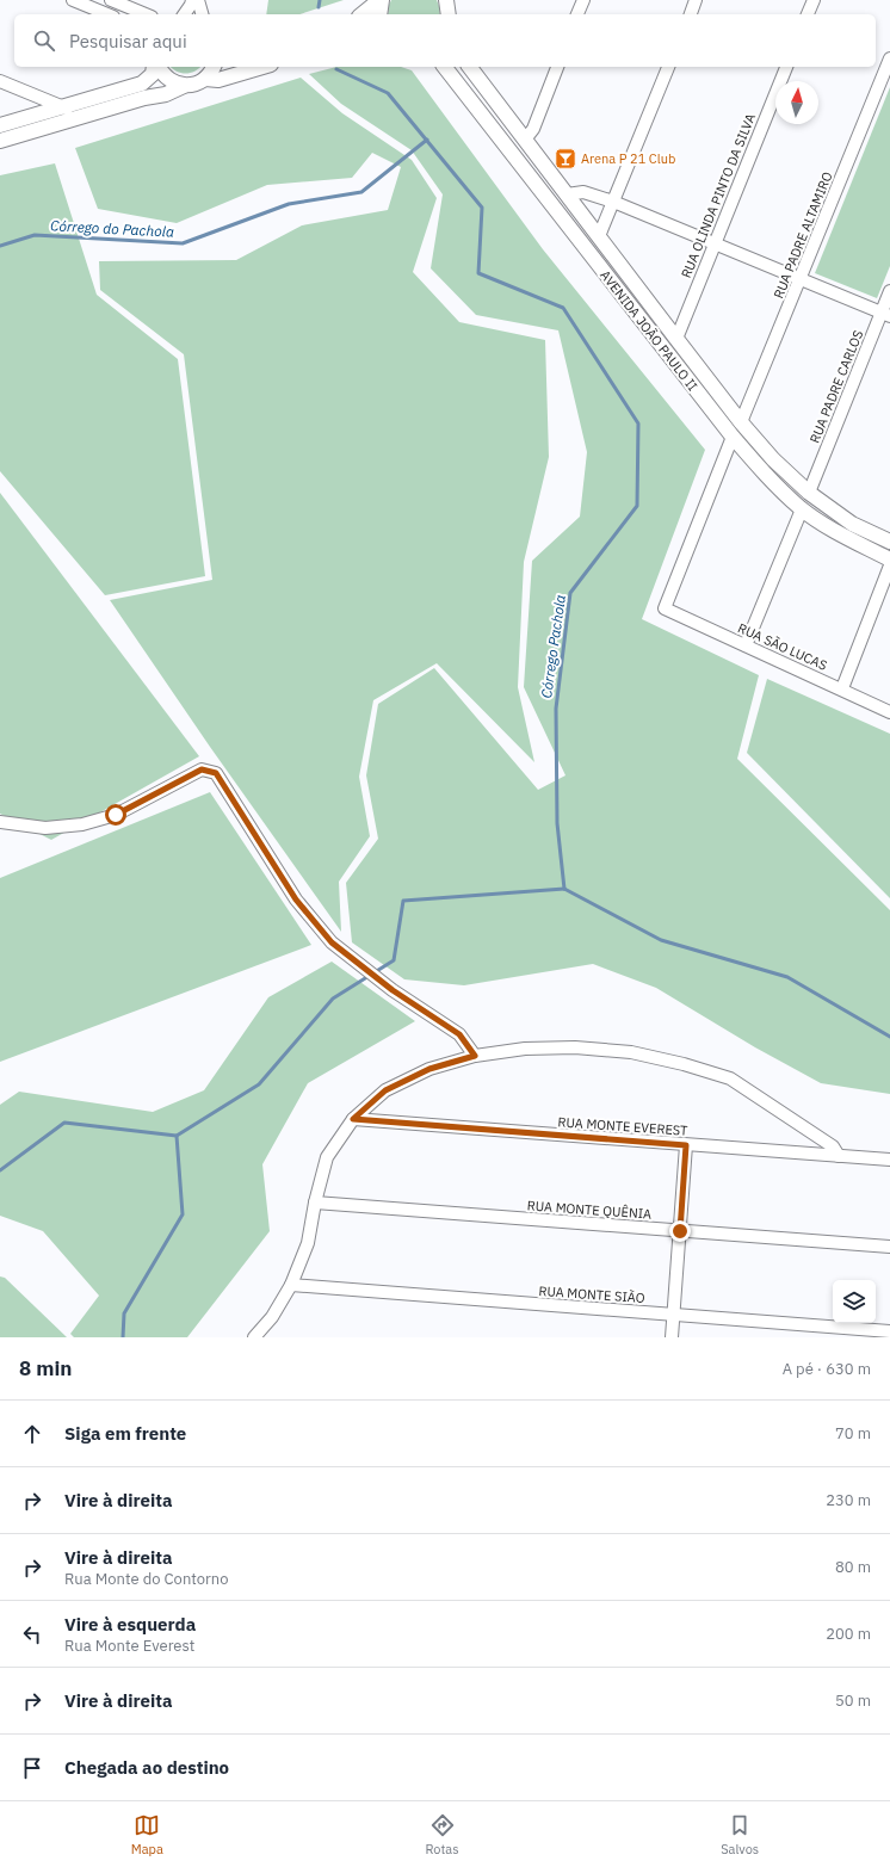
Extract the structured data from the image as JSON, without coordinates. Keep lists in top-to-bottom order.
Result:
{
  "streets": {
    "street": [
      "RUA OLINDA PINTO DA SILVA",
      "RUA PADRE ALTAMIRO",
      "AVENIDA JOÃO PAULO II",
      "RUA PADRE CARLOS",
      "RUA SÃO LUCAS",
      "RUA MONTE EVEREST",
      "RUA MONTE QUÊNIA",
      "RUA MONTE SIÃO"
    ]
  },
  "crossings": [
    ["RUA OLINDA PINTO DA SILVA", "AVENIDA JOÃO PAULO II"],
    ["RUA PADRE ALTAMIRO", "AVENIDA JOÃO PAULO II"],
    ["AVENIDA JOÃO PAULO II", "RUA PADRE CARLOS"],
    ["AVENIDA JOÃO PAULO II", "RUA SÃO LUCAS"]
  ],
  "water": ["Córrego do Pachola", "Córrego Pachola"],
  "places": {
    "bar": ["Arena P 21 Club"]
  },
  "north": "top",
  "page": {
    "search": "Pesquisar aqui",
    "heading": ["8 min", "A pé · 630 m"],
    "list": [
      ["Siga em frente", "70 m"],
      ["Vire à direita", "230 m"],
      ["Vire à direita", "Rua Monte do Contorno", "80 m"],
      ["Vire à esquerda", "Rua Monte Everest", "200 m"],
      ["Vire à direita", "50 m"],
      "Chegada ao destino"
    ],
    "nav": ["Mapa", "Rotas", "Salvos"]
  }
}
